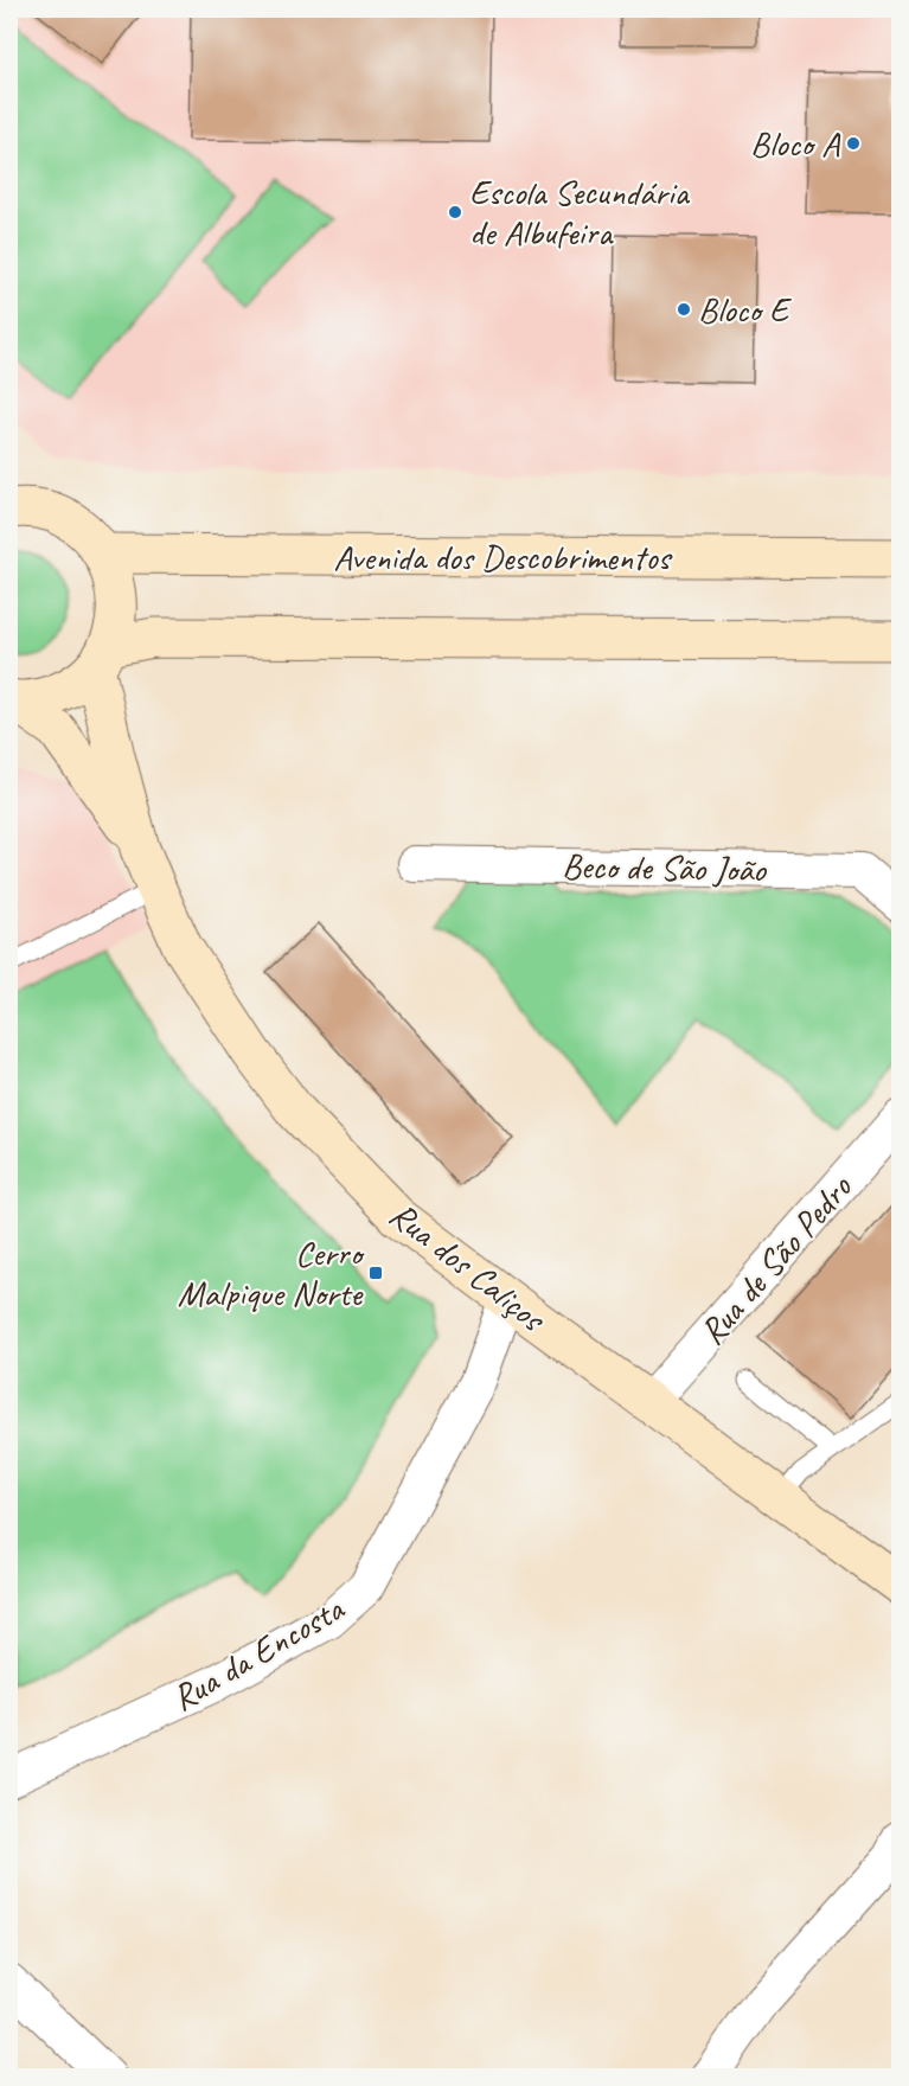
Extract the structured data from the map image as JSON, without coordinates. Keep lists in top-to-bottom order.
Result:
{
  "streets": {
    "main road": ["Avenida dos Descobrimentos", "Rua dos Caliços"],
    "street": ["Beco de São João", "Rua de São Pedro", "Rua da Encosta"]
  },
  "crossings": [
    ["Rua de São Pedro", "Rua dos Caliços"],
    ["Rua dos Caliços", "Rua da Encosta"]
  ],
  "places": {
    "other": ["Bloco A", "Escola Secundária de Albufeira", "Bloco E"],
    "transit": ["Cerro Malpique Norte"]
  }
}
